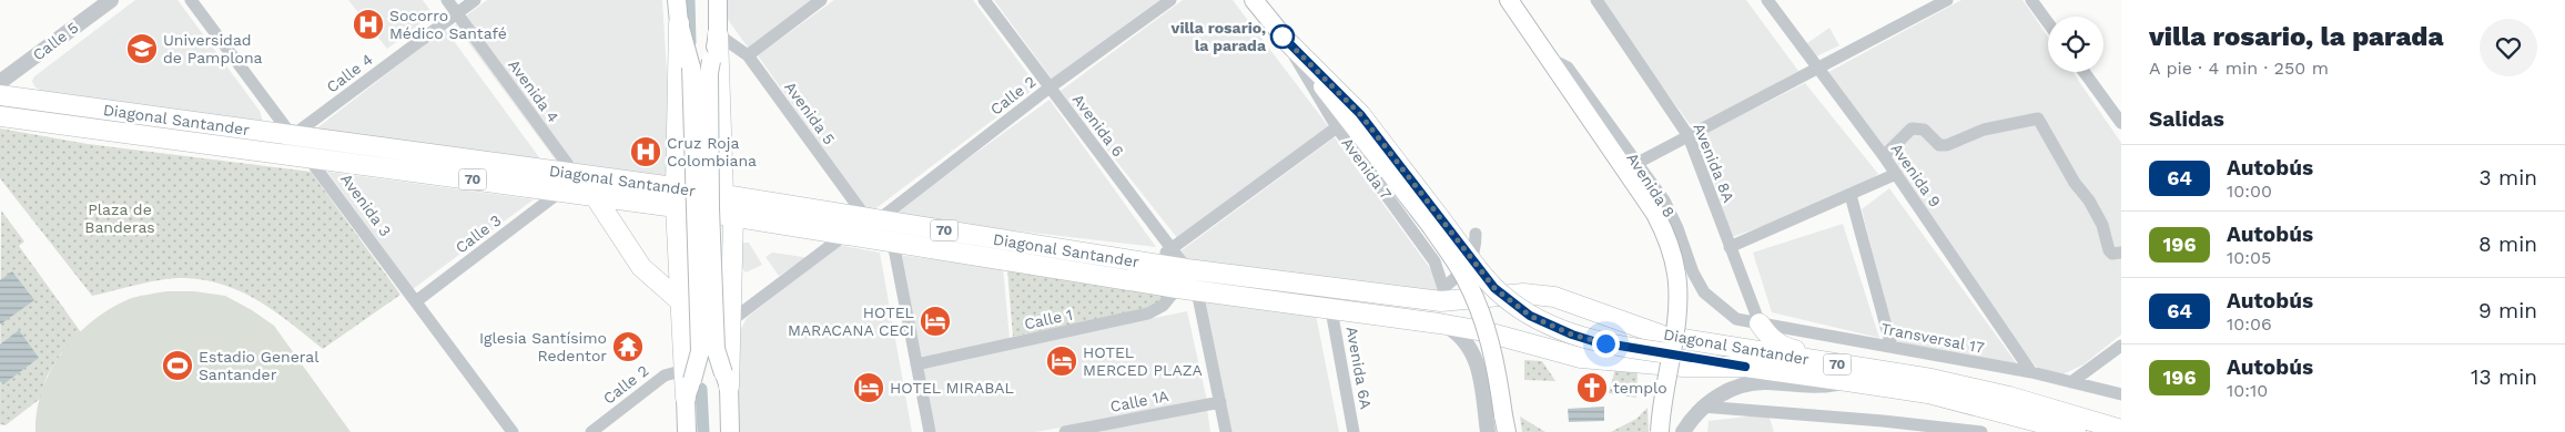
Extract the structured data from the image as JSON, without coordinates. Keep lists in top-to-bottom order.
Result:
{
  "streets": {
    "main road": [
      "Diagonal Santander",
      "Avenida 7",
      "70",
      "Avenida 8"
    ],
    "street": [
      "Calle 5",
      "Calle 4",
      "Avenida 4",
      "Calle 2",
      "Avenida 5",
      "Avenida 6",
      "Avenida 8A",
      "Avenida 9",
      "Avenida 3",
      "Calle 3",
      "Calle 1",
      "Transversal 17",
      "Avenida 6A",
      "Calle 1A"
    ]
  },
  "crossings": [
    ["Calle 4", "Avenida 4"],
    ["Calle 4", "Diagonal Santander"],
    ["Calle 4", "Avenida 3"],
    ["Avenida 4", "Diagonal Santander"],
    ["Calle 2", "Avenida 5"],
    ["Calle 2", "Diagonal Santander"],
    ["Calle 2", "Avenida 6"],
    ["Avenida 5", "Diagonal Santander"],
    ["Diagonal Santander", "Avenida 6"],
    ["Diagonal Santander", "Avenida 7"],
    ["Diagonal Santander", "Avenida 3"],
    ["Diagonal Santander", "Calle 3"],
    ["Diagonal Santander", "Calle 1"],
    ["Diagonal Santander", "Avenida 6A"],
    ["Avenida 8A", "Transversal 17"],
    ["Avenida 9", "Transversal 17"],
    ["Avenida 8", "Transversal 17"],
    ["Avenida 3", "Calle 3"]
  ],
  "parks": ["Plaza de Banderas"],
  "places": {
    "hospital": ["Socorro Médico Santafé", "Cruz Roja Colombiana"],
    "other": ["villa rosario, la parada"],
    "school or university": ["Universidad de Pamplona"],
    "hotel": ["HOTEL MARACANA CECI", "HOTEL MERCED PLAZA", "HOTEL MIRABAL"],
    "temple": ["Iglesia Santísimo Redentor"],
    "sports": ["Estadio General Santander"],
    "church": ["templo"]
  },
  "lines": ["bus line 64"],
  "page": {
    "heading": [
      ["villa rosario, la parada", "A pie · 4 min · 250 m"],
      "Salidas"
    ],
    "list": [
      {
        "mark": "64",
        "name": "Autobús",
        "note": "10:00",
        "value": "3 min"
      },
      {
        "mark": "196",
        "name": "Autobús",
        "note": "10:05",
        "value": "8 min"
      },
      {
        "mark": "64",
        "name": "Autobús",
        "note": "10:06",
        "value": "9 min"
      },
      {
        "mark": "196",
        "name": "Autobús",
        "note": "10:10",
        "value": "13 min"
      }
    ]
  }
}
